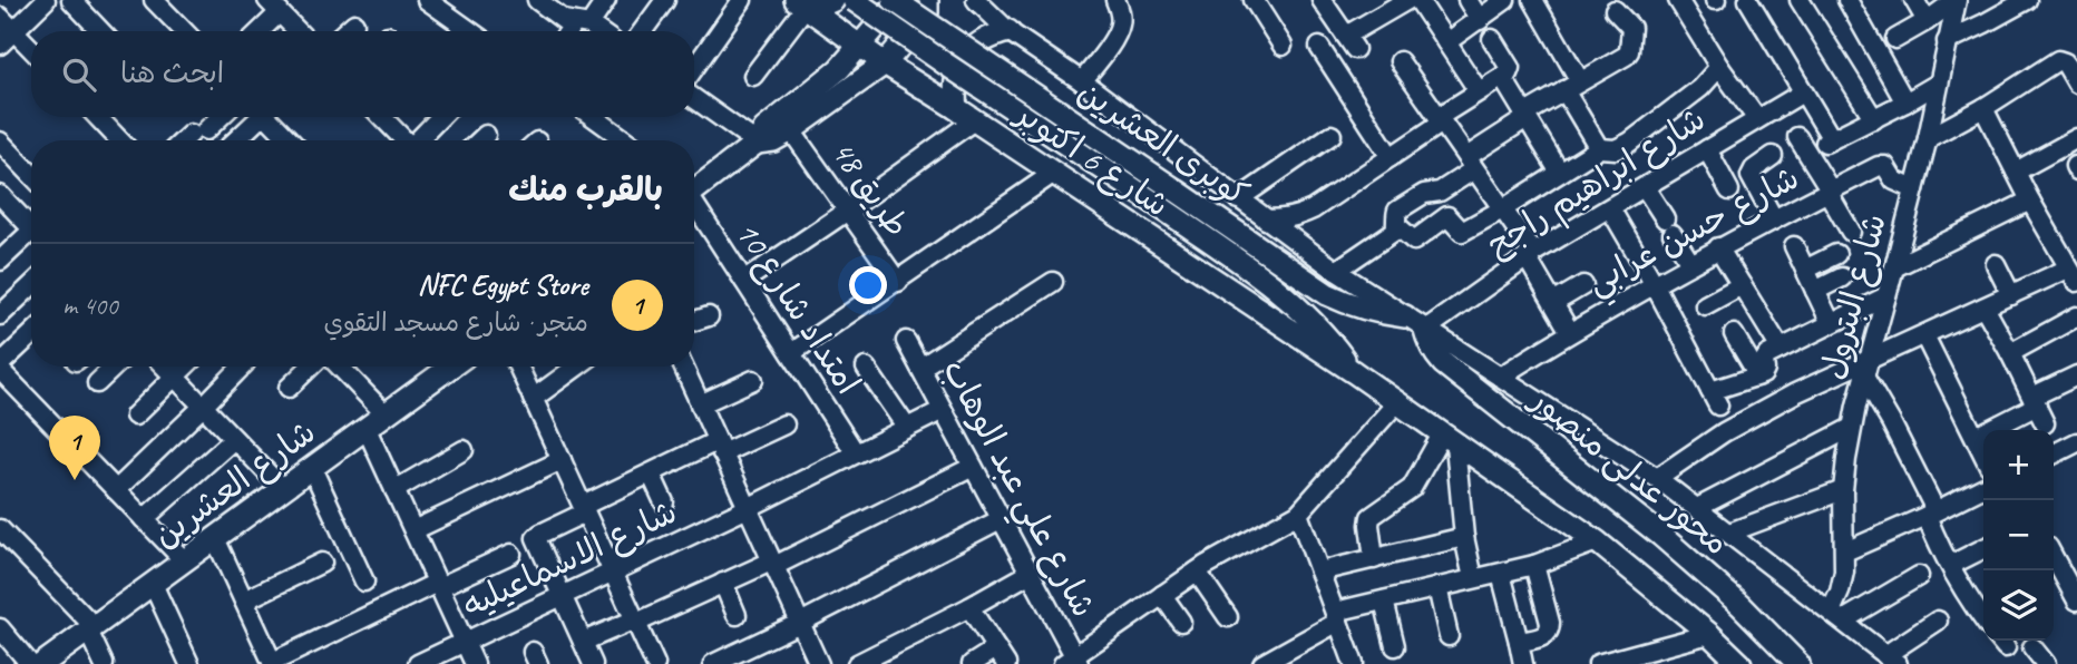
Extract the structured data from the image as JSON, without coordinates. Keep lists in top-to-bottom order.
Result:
{
  "streets": {
    "main road": [
      "كوبرى العشرين",
      "شارع 6 اكتوبر",
      "محور عدلى منصور",
      "شارع العشرين"
    ],
    "street": [
      "شارع ابراهيم راجح",
      "طريق 48",
      "شارع حسن عرابي",
      "شارع البترول",
      "امتداد شارع 10",
      "شارع علي عبد الوهاب",
      "شارع الاسماعيليه"
    ]
  },
  "crossings": [
    ["كوبرى العشرين", "شارع 6 اكتوبر"],
    ["شارع ابراهيم راجح", "محور عدلى منصور"],
    ["شارع حسن عرابي", "شارع البترول"],
    ["امتداد شارع 10", "شارع الاسماعيليه"],
    ["شارع علي عبد الوهاب", "شارع الاسماعيليه"]
  ],
  "page": {
    "search": "ابحث هنا",
    "heading": "بالقرب منك",
    "list": [
      {
        "mark": "1",
        "name": "NFC Egypt Store",
        "note": "متجر · شارع مسجد التقوي",
        "value": "400 m"
      }
    ],
    "pins": "1",
    "map_buttons": ["+", "−"]
  }
}
